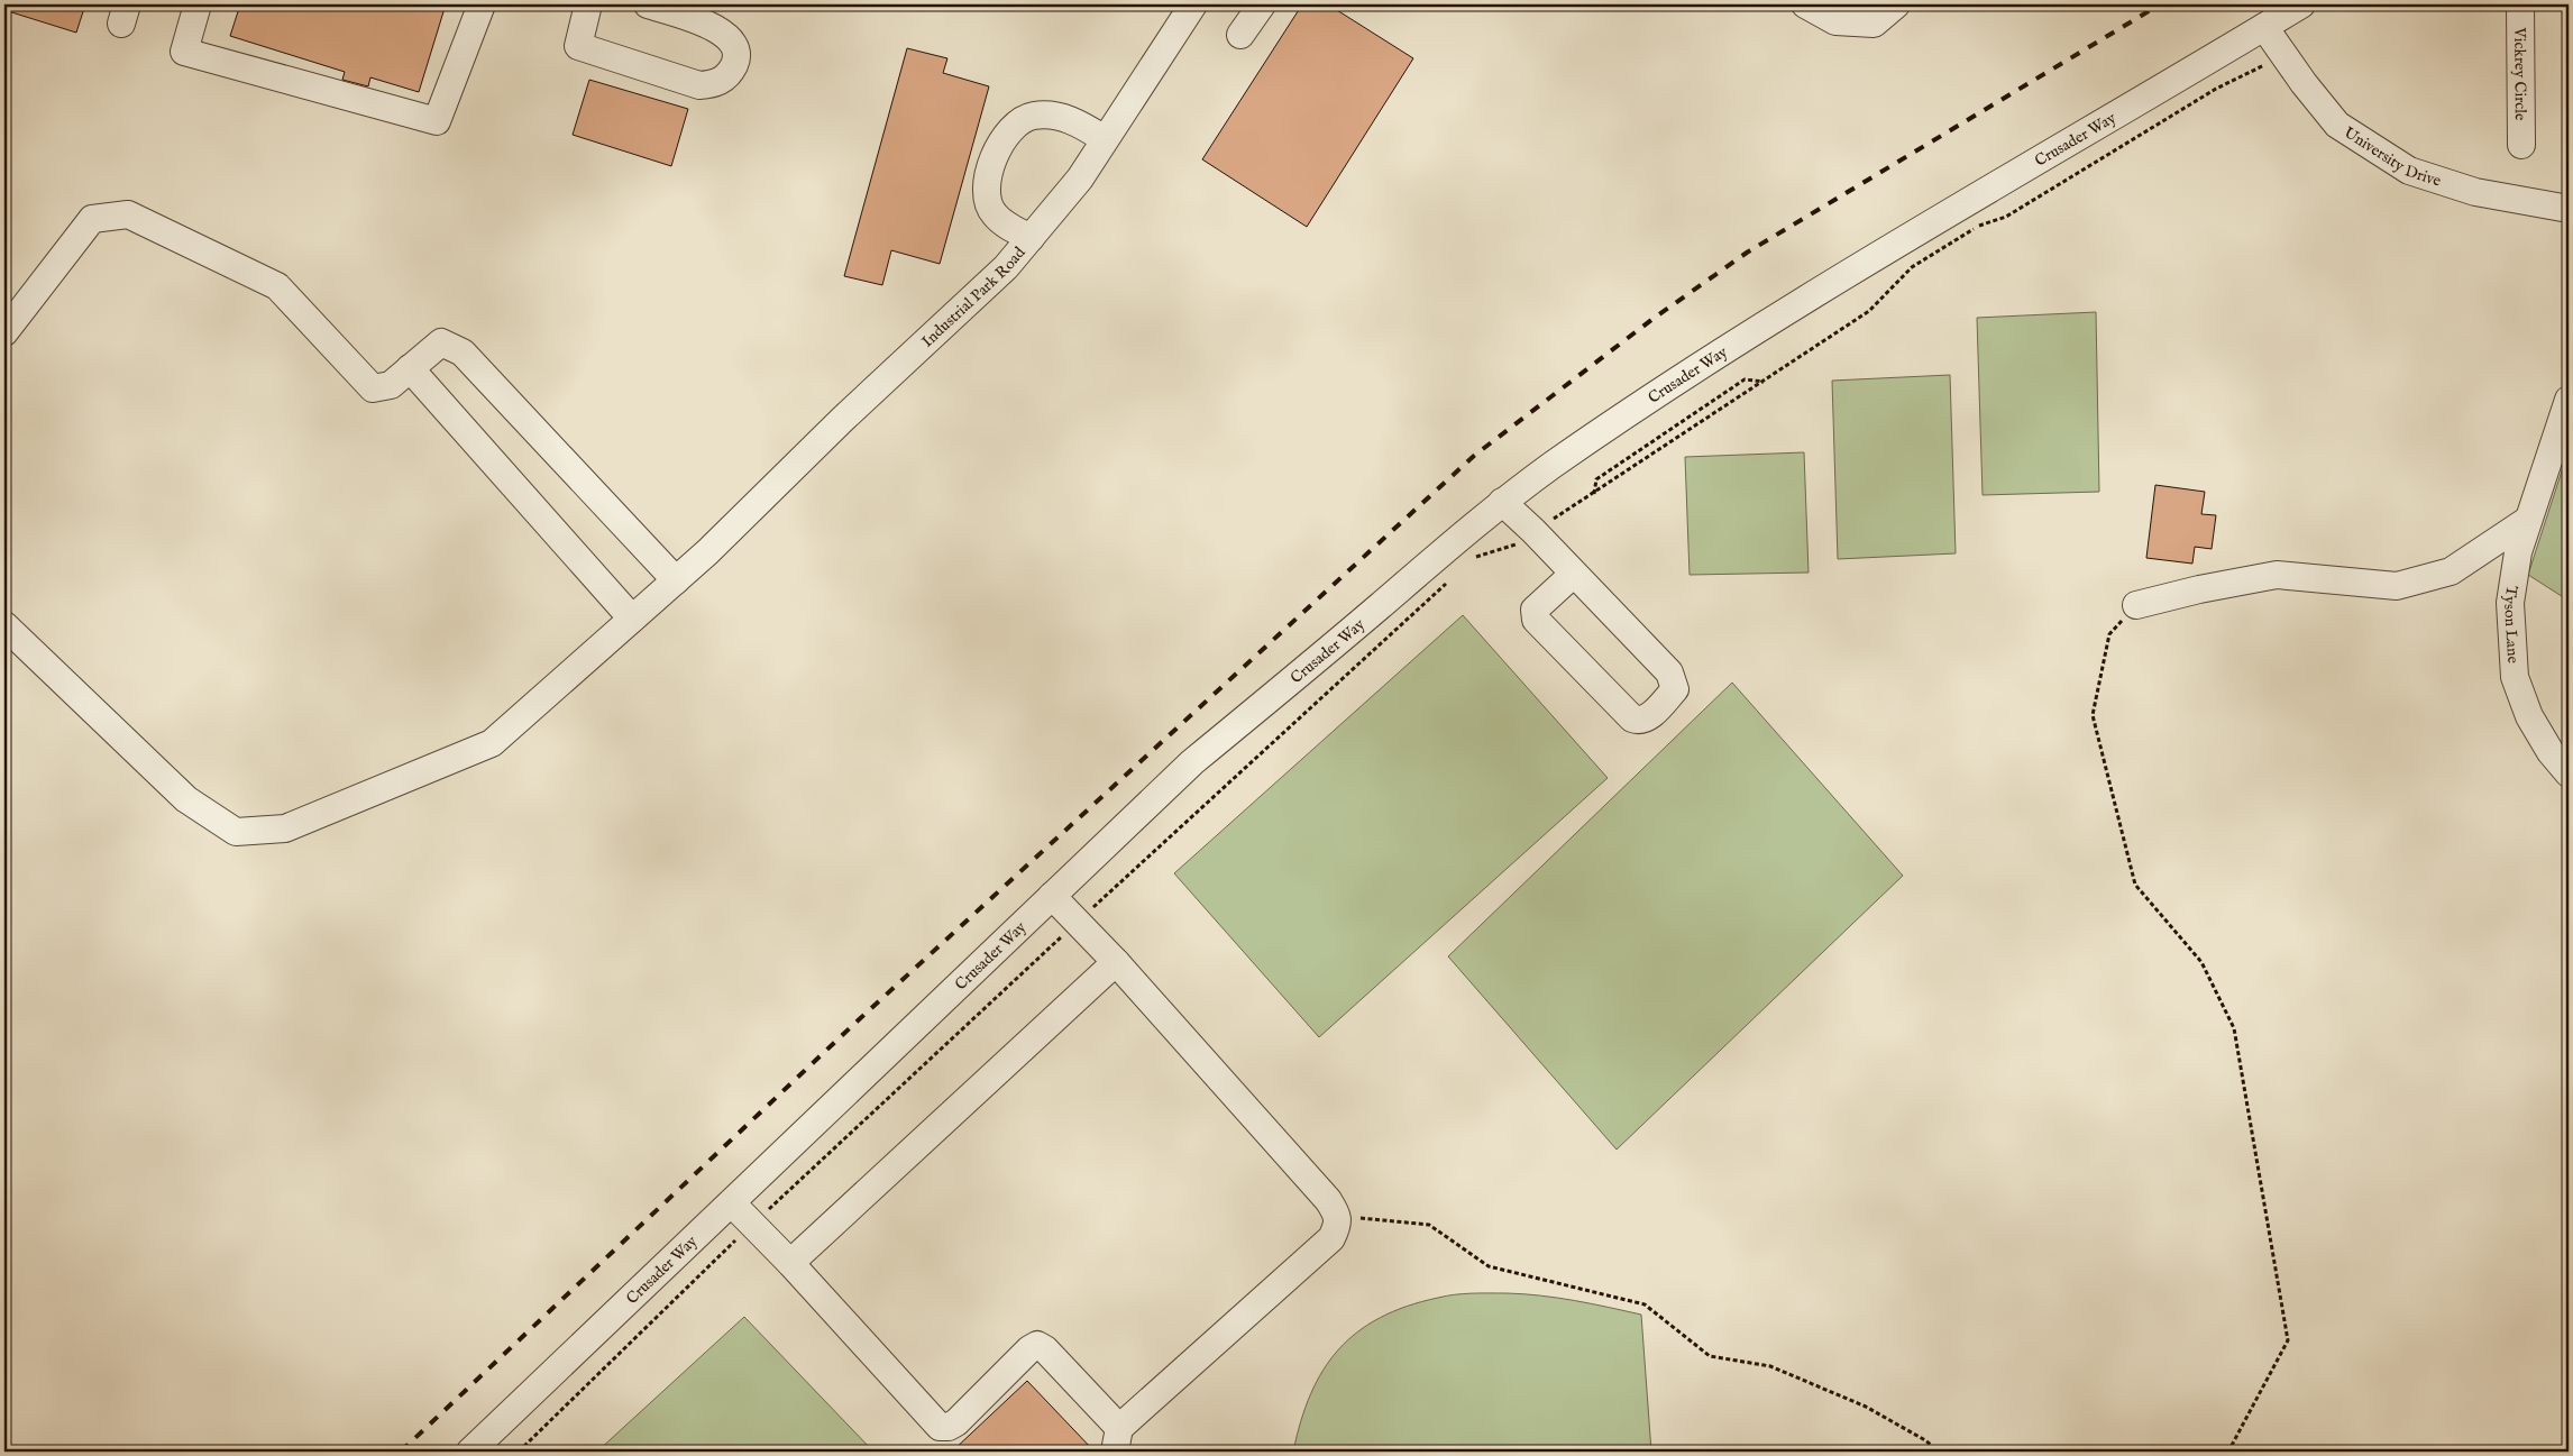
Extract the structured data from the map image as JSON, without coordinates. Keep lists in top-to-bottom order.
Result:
{
  "streets": {
    "street": [
      "Vickrey Circle",
      "Crusader Way",
      "University Drive",
      "Industrial Park Road",
      "Tyson Lane"
    ]
  },
  "crossings": [
    ["Crusader Way", "University Drive"]
  ]
}
